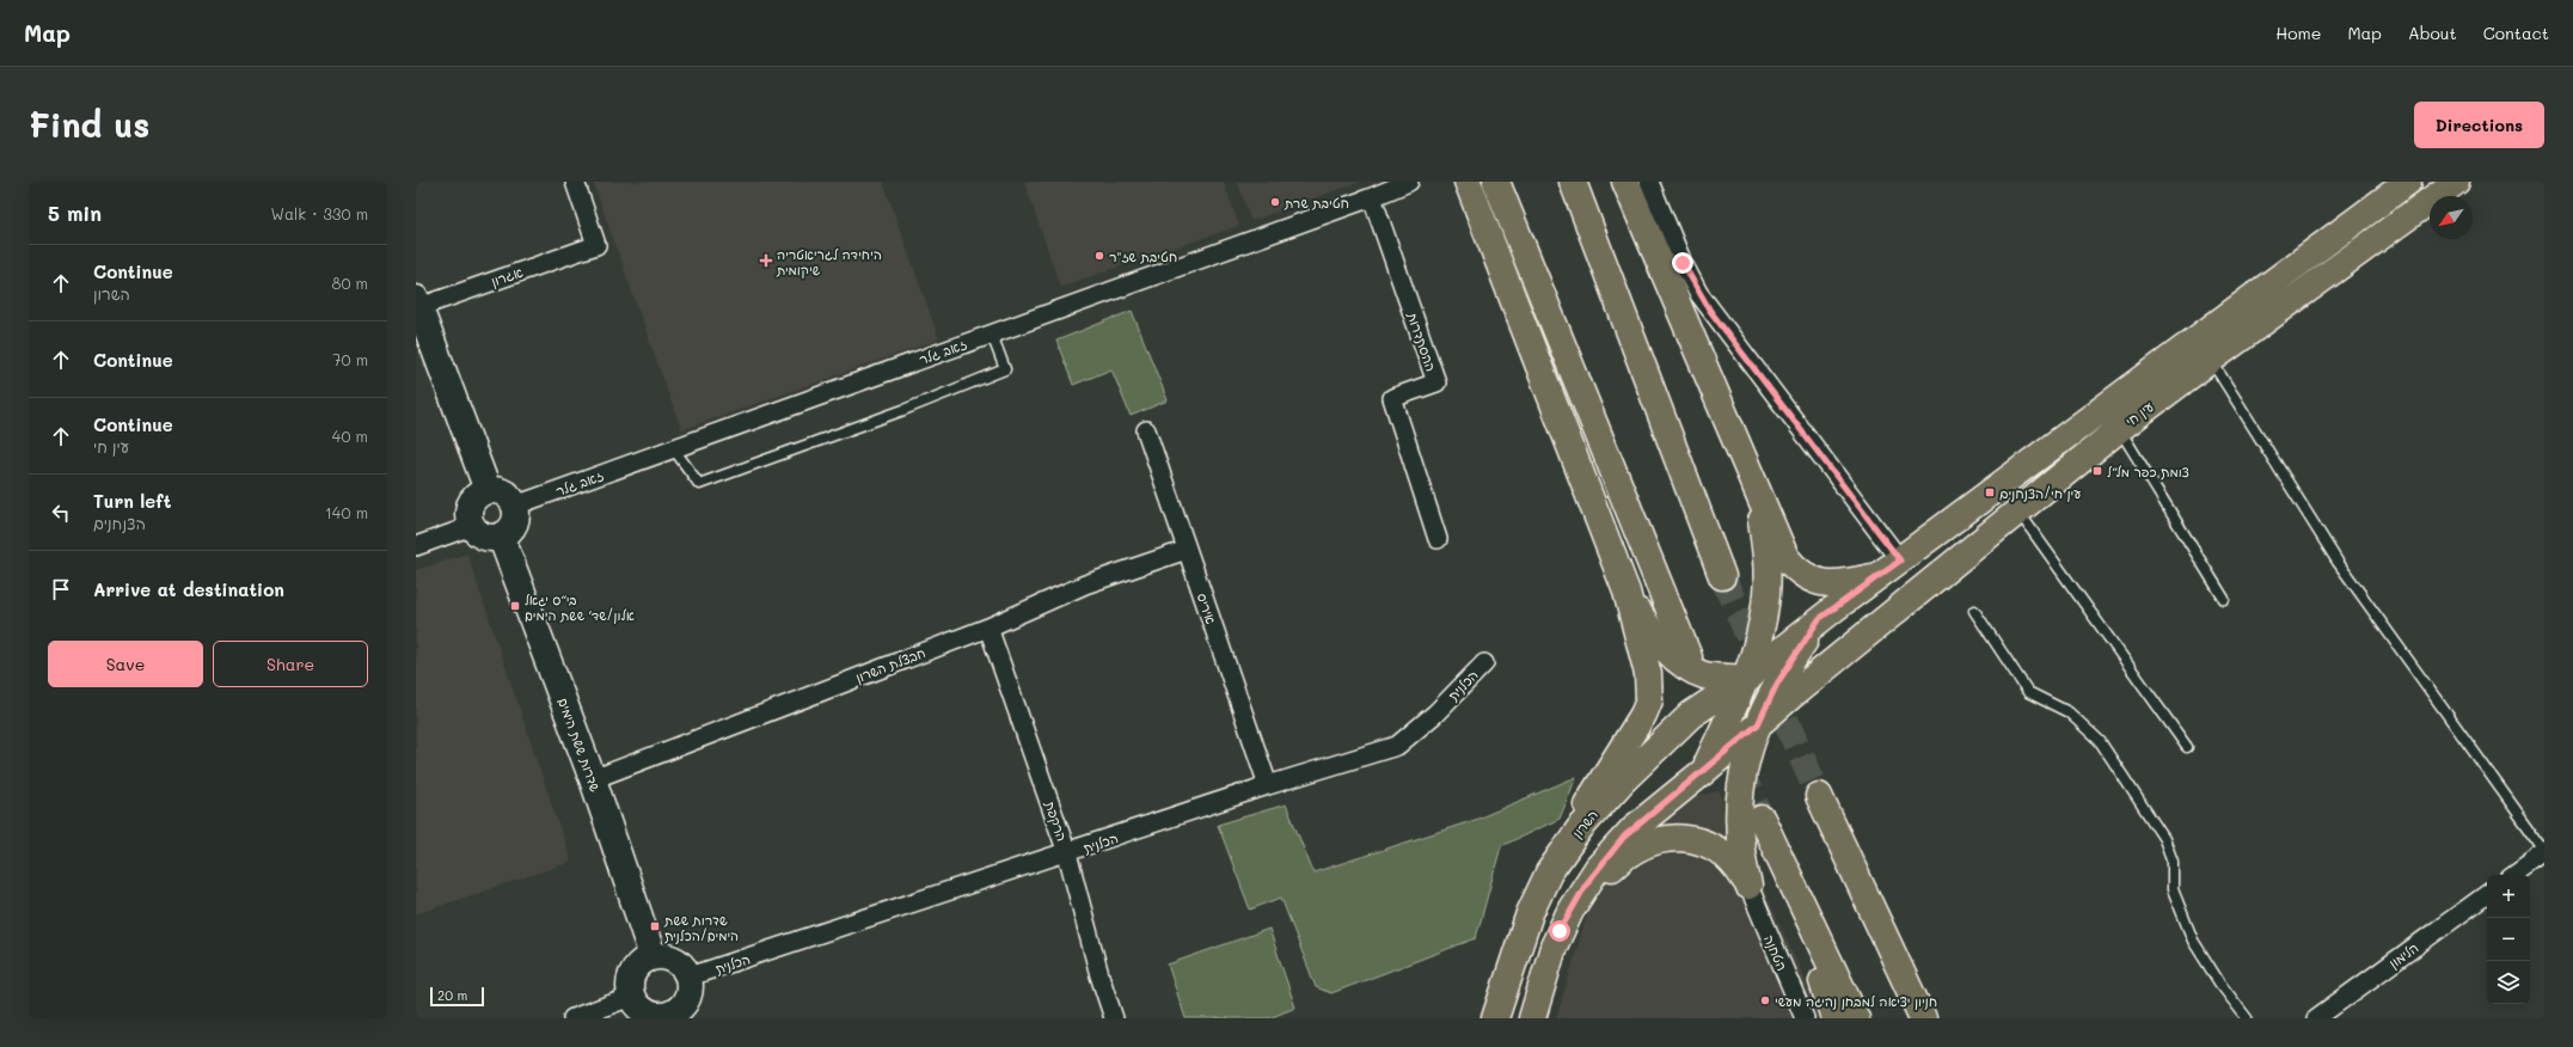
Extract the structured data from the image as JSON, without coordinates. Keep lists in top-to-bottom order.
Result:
{
  "streets": {
    "main road": ["עין חי", "השרון"],
    "street": [
      "אגרון",
      "ההסתדרות",
      "זאב גלר",
      "איריס",
      "חבצלת השרון",
      "הכלנית",
      "שדרות ששת הימים",
      "הרקפת",
      "הטחנה",
      "הלימון"
    ]
  },
  "crossings": [
    ["ההסתדרות", "זאב גלר"],
    ["זאב גלר", "שדרות ששת הימים"],
    ["עין חי", "השרון"],
    ["איריס", "חבצלת השרון"],
    ["איריס", "הכלנית"],
    ["חבצלת השרון", "שדרות ששת הימים"],
    ["חבצלת השרון", "הרקפת"],
    ["הכלנית", "שדרות ששת הימים"],
    ["הכלנית", "הרקפת"]
  ],
  "places": {
    "other": ["חטיבת שרת", "חטיבת שז\"ר", "חניון יציאה למבחן נהיגה מעשי"],
    "health": ["היחידה לגריאטריה שיקומית"],
    "transit": [
      "צומת כפר מל״ל",
      "עין חי/הצנחנים",
      "בי״ס יגאל אלון/שד׳ ששת הימים",
      "שדרות ששת הימים/הכלנית"
    ]
  },
  "scale_bar": "20 m",
  "north": "bottom left",
  "page": {
    "header": "Map",
    "nav": [
      "Home",
      "Map",
      "About",
      "Contact"
    ],
    "buttons": [
      "Directions",
      ["Save", "Share"]
    ],
    "title": "Find us",
    "heading": ["5 min", "Walk · 330 m"],
    "list": [
      ["Continue", "השרון", "80 m"],
      ["Continue", "70 m"],
      ["Continue", "עין חי", "40 m"],
      ["Turn left", "הצנחנים", "140 m"],
      "Arrive at destination"
    ],
    "map_buttons": ["+", "−"],
    "scale": "20 m"
  }
}
